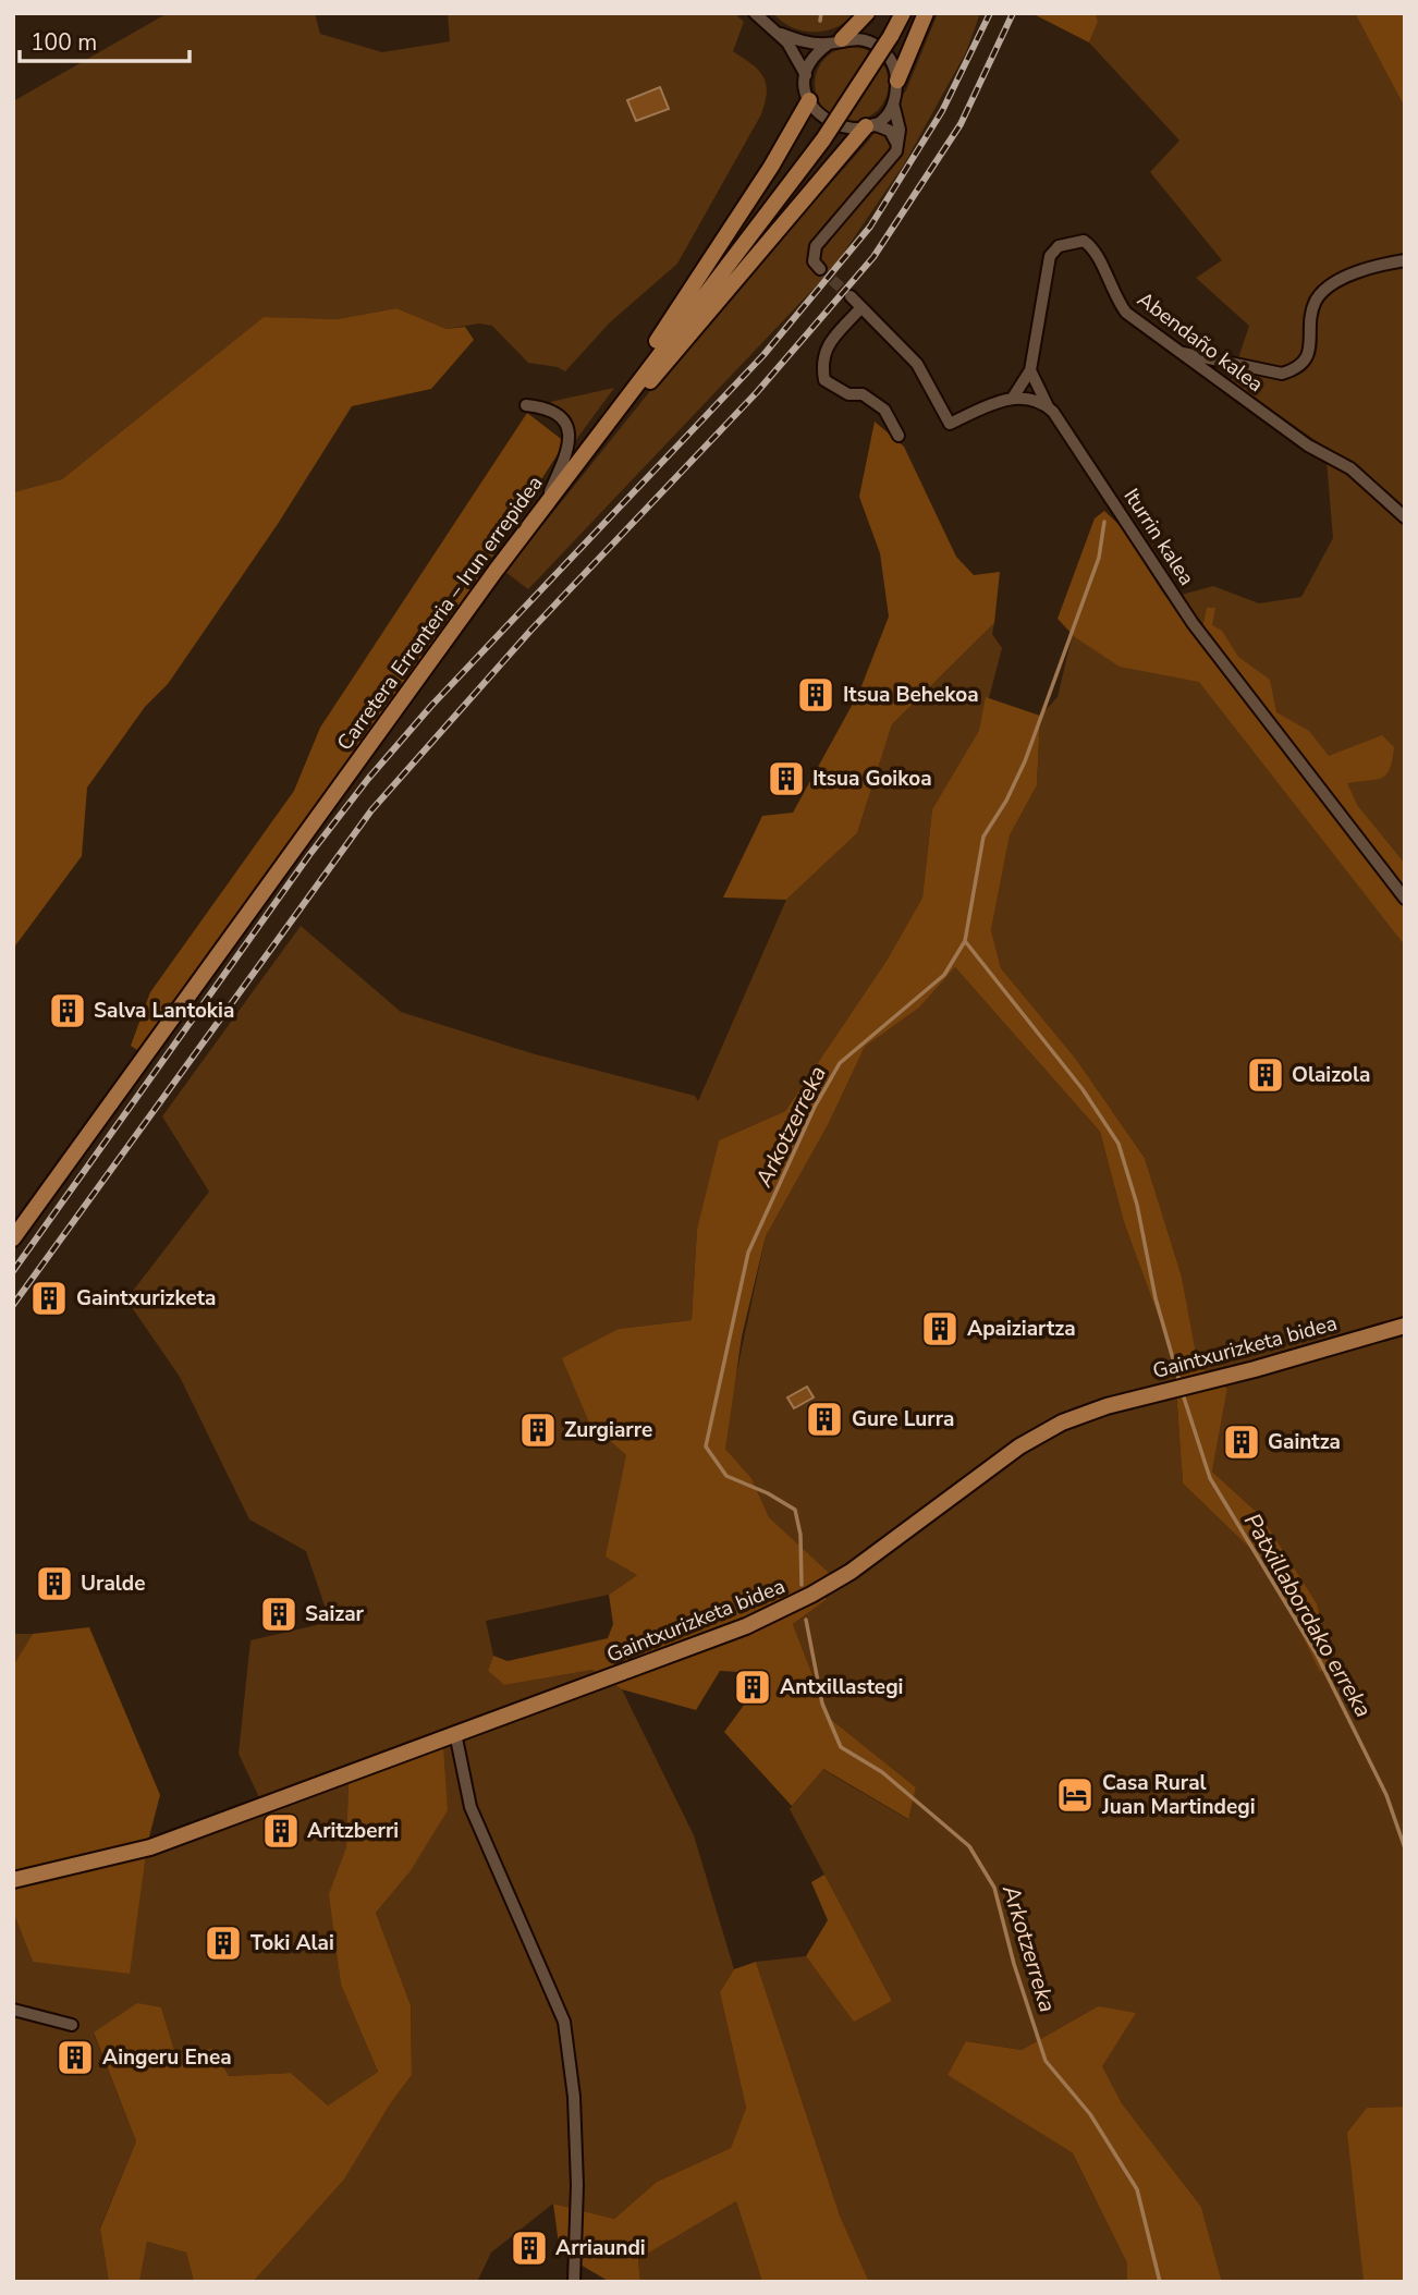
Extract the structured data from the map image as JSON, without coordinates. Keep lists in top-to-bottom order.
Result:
{
  "streets": {
    "main road": ["Carretera Errenteria – Irun errepidea", "Gaintxurizketa bidea"],
    "street": ["Abendaño kalea", "Iturrin kalea"]
  },
  "crossings": [
    ["Abendaño kalea", "Iturrin kalea"]
  ],
  "water": ["Arkotzerreka", "Patxillabordako erreka"],
  "places": {
    "building": [
      "Itsua Behekoa",
      "Itsua Goikoa",
      "Salva Lantokia",
      "Olaizola",
      "Gaintxurizketa",
      "Apaiziartza",
      "Gure Lurra",
      "Zurgiarre",
      "Gaintza",
      "Uralde",
      "Saizar",
      "Antxillastegi",
      "Aritzberri",
      "Toki Alai",
      "Aingeru Enea",
      "Arriaundi"
    ],
    "hotel": ["Casa Rural Juan Martindegi"]
  },
  "scale_bar": "100 m"
}
